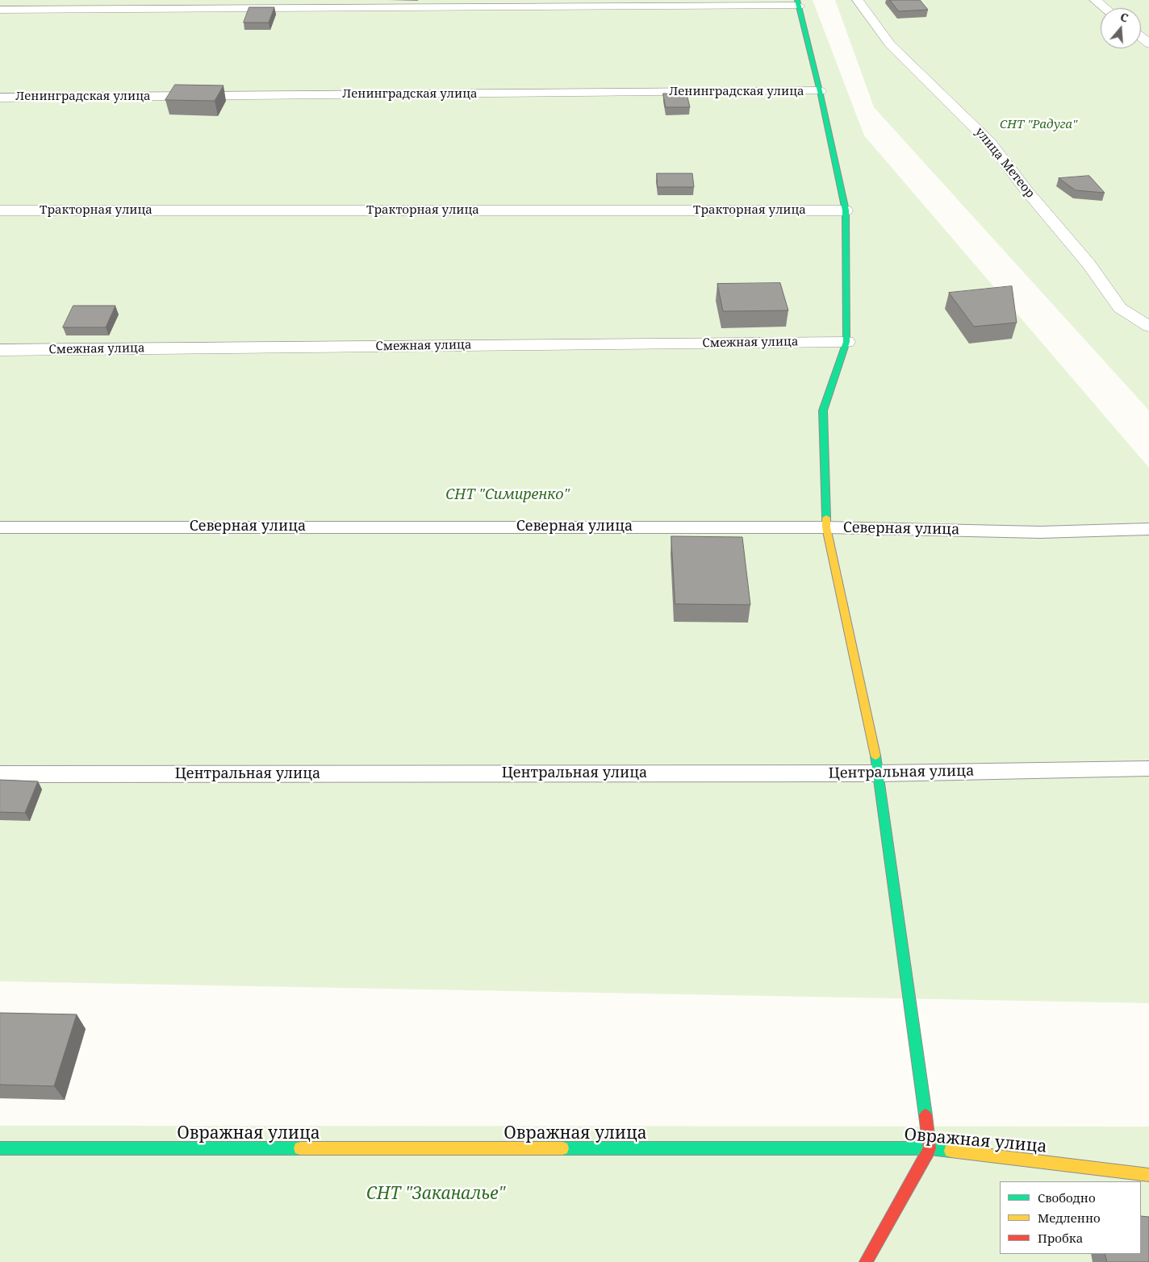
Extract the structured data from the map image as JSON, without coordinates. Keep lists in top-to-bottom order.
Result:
{
  "streets": {
    "street": [
      "Ленинградская улица",
      "улица Метеор",
      "Тракторная улица",
      "Смежная улица",
      "Овражная улица"
    ],
    "lane": ["Северная улица", "Центральная улица"]
  },
  "parks": ["СНТ \"Радуга\"", "СНТ \"Симиренко\"", "СНТ \"Заканалье\""],
  "legend": ["Свободно", "Медленно", "Пробка"],
  "north": "top"
}
